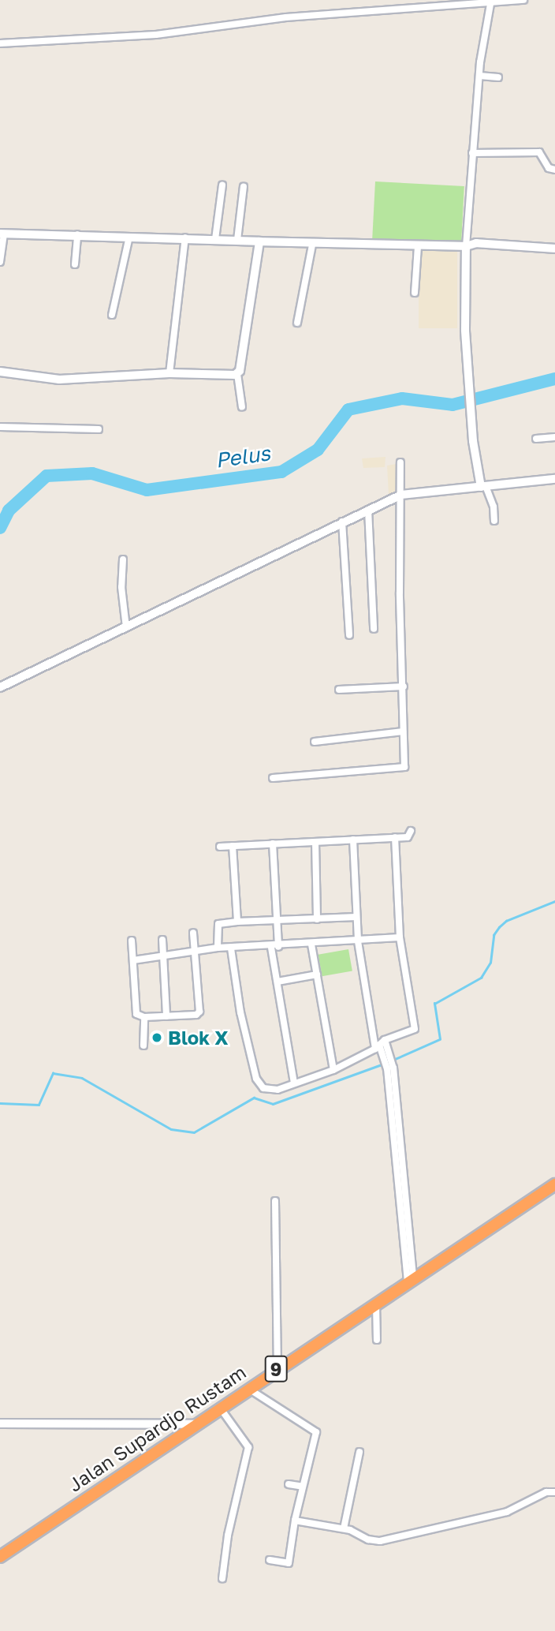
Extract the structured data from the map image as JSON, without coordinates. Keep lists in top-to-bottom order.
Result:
{
  "streets": {
    "highway": ["9", "Jalan Supardjo Rustam"]
  },
  "water": ["Pelus"],
  "places": ["Blok X"]
}
